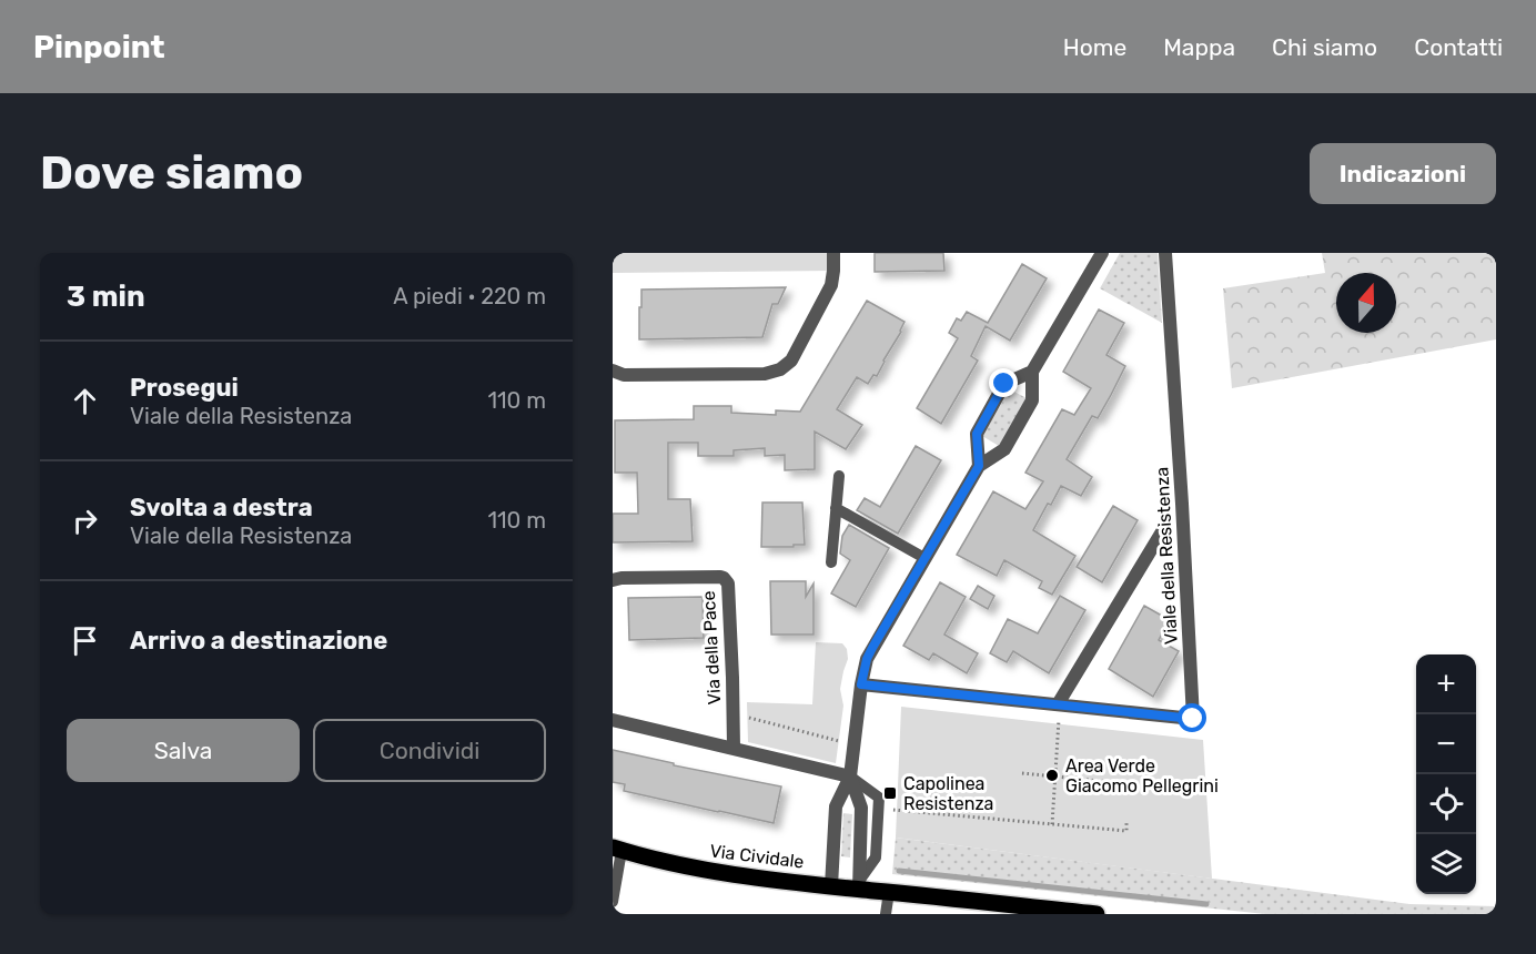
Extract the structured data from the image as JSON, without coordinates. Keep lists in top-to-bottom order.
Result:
{
  "streets": {
    "main road": ["Via Cividale"],
    "street": ["Viale della Resistenza", "Via della Pace"]
  },
  "places": {
    "other": ["Area Verde Giacomo Pellegrini"],
    "transit": ["Capolinea Resistenza"]
  },
  "north": "top",
  "page": {
    "header": "Pinpoint",
    "nav": [
      "Home",
      "Mappa",
      "Chi siamo",
      "Contatti"
    ],
    "buttons": [
      "Indicazioni",
      ["Salva", "Condividi"]
    ],
    "title": "Dove siamo",
    "heading": ["3 min", "A piedi · 220 m"],
    "list": [
      ["Prosegui", "Viale della Resistenza", "110 m"],
      ["Svolta a destra", "Viale della Resistenza", "110 m"],
      "Arrivo a destinazione"
    ],
    "map_buttons": ["+", "−"]
  }
}
